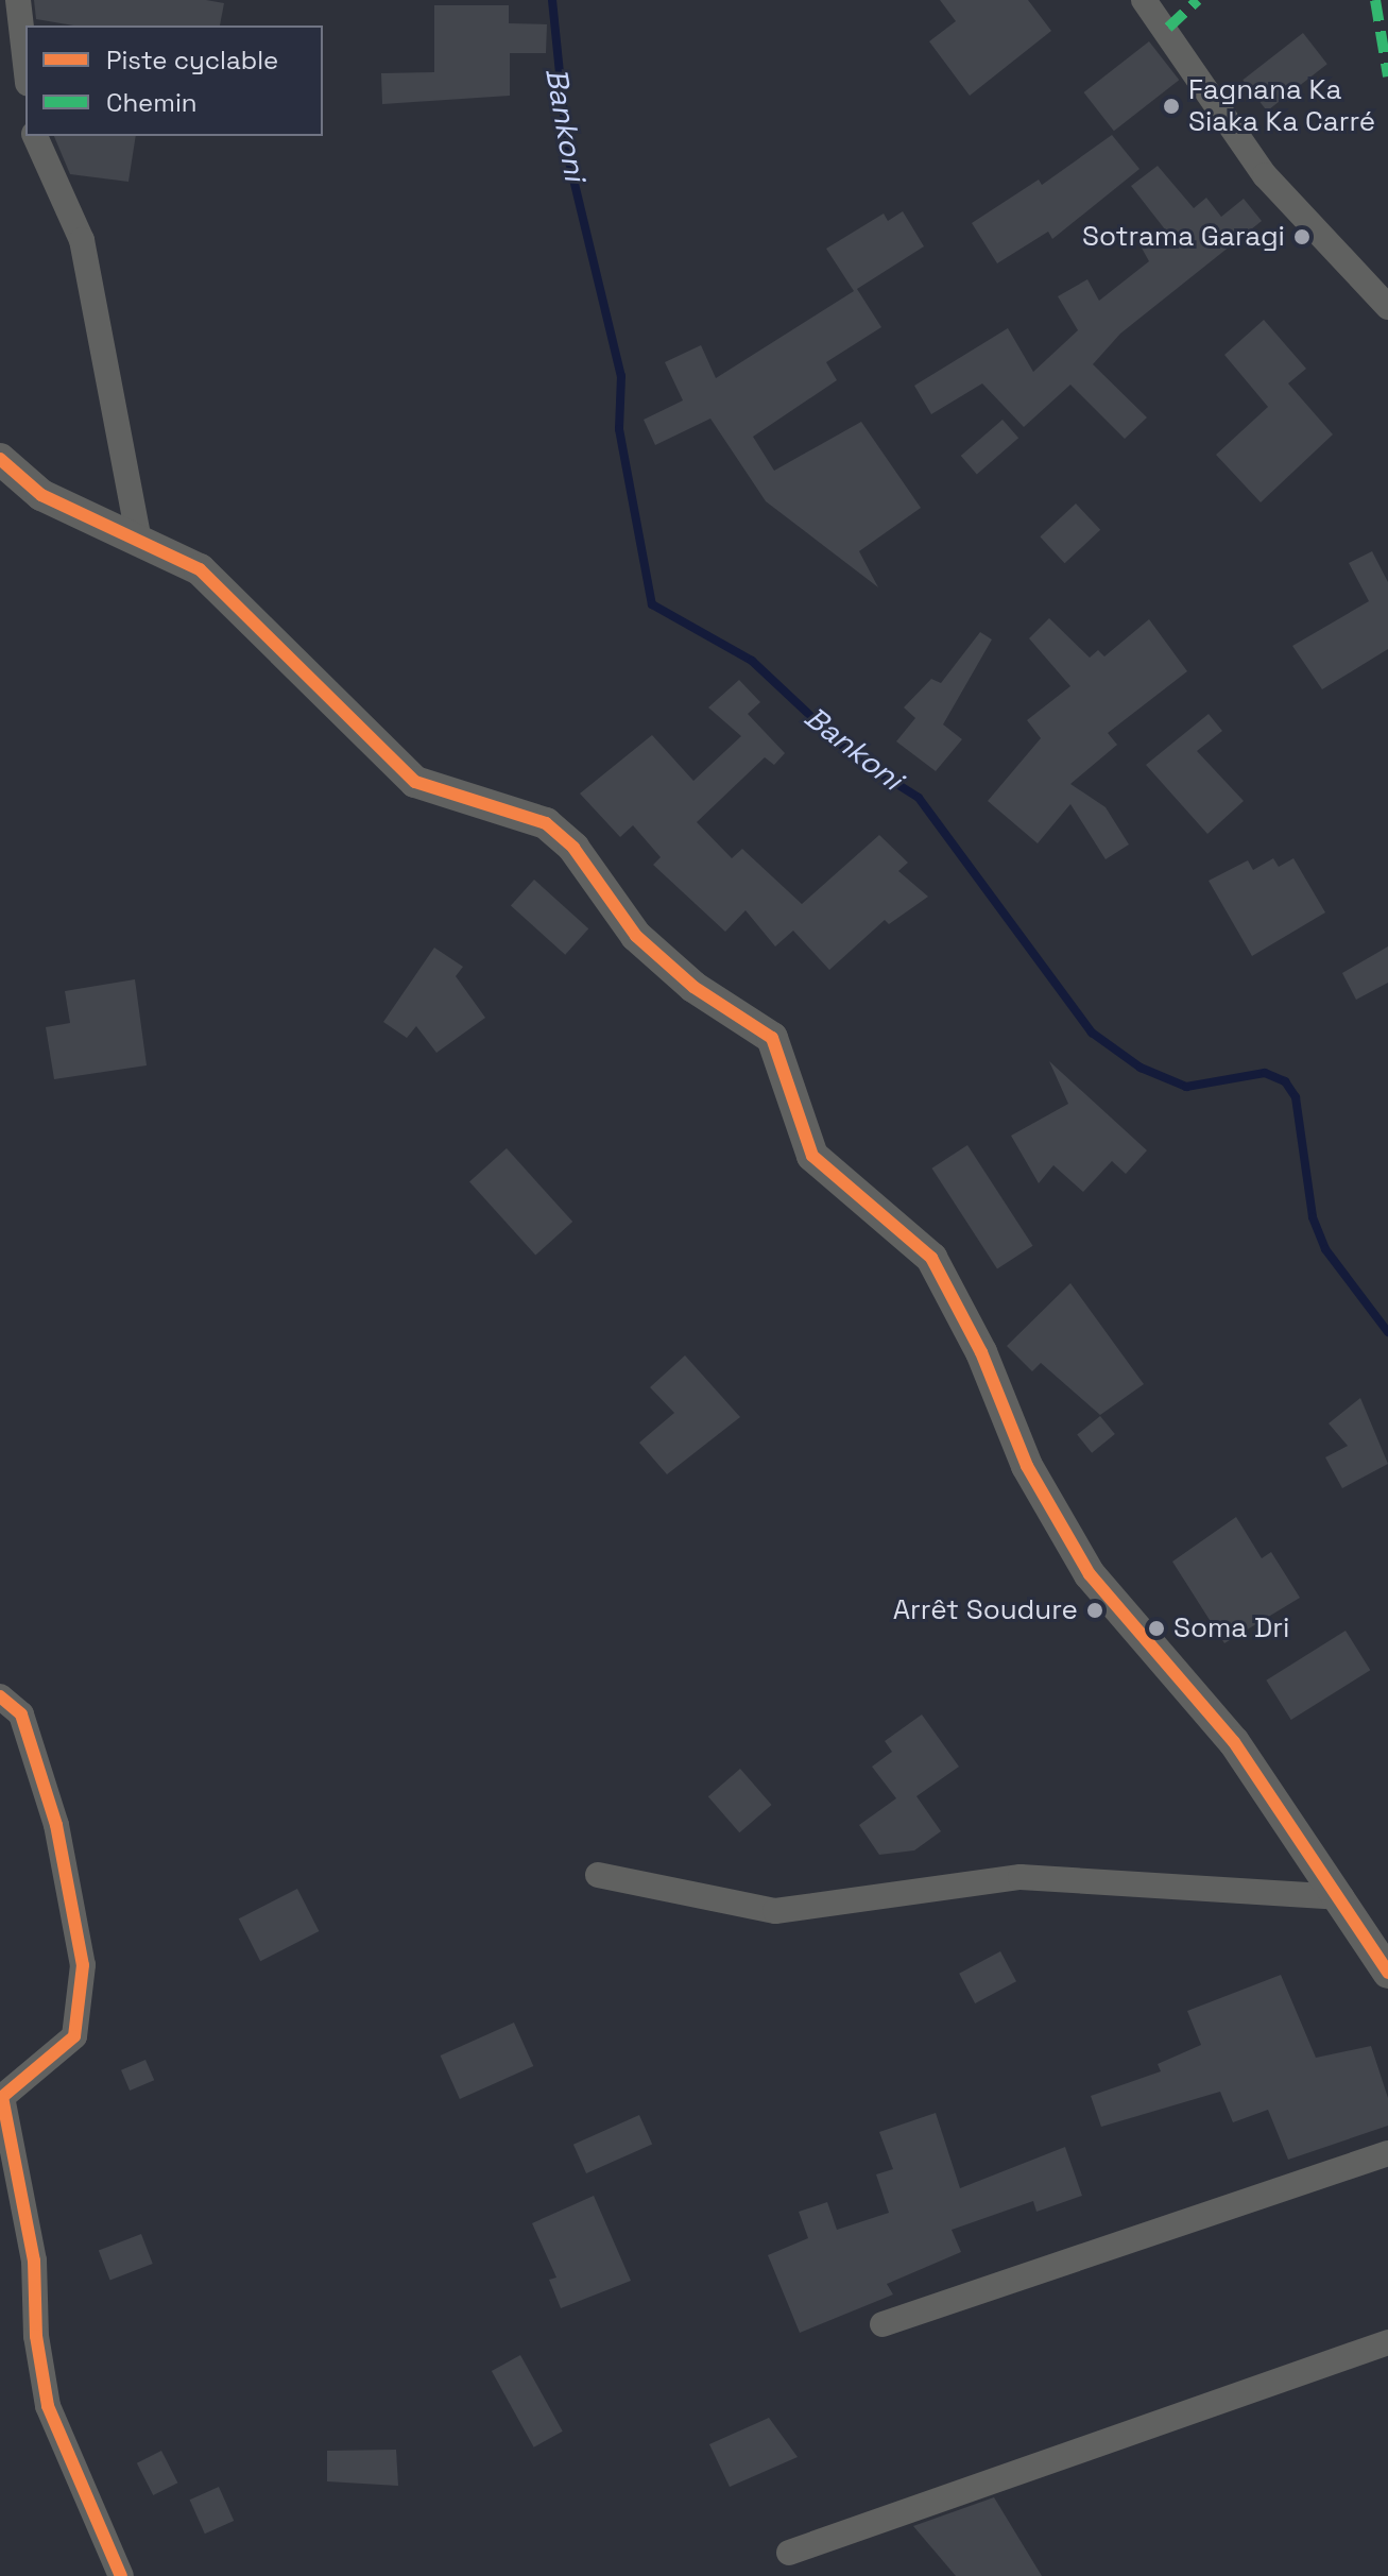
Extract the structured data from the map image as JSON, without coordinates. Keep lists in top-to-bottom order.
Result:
{
  "water": ["Bankoni"],
  "places": [
    "Fagnana Ka Siaka Ka Carré",
    "Sotrama Garagi",
    "Arrêt Soudure",
    "Soma Dri"
  ],
  "legend": ["Piste cyclable", "Chemin"]
}
